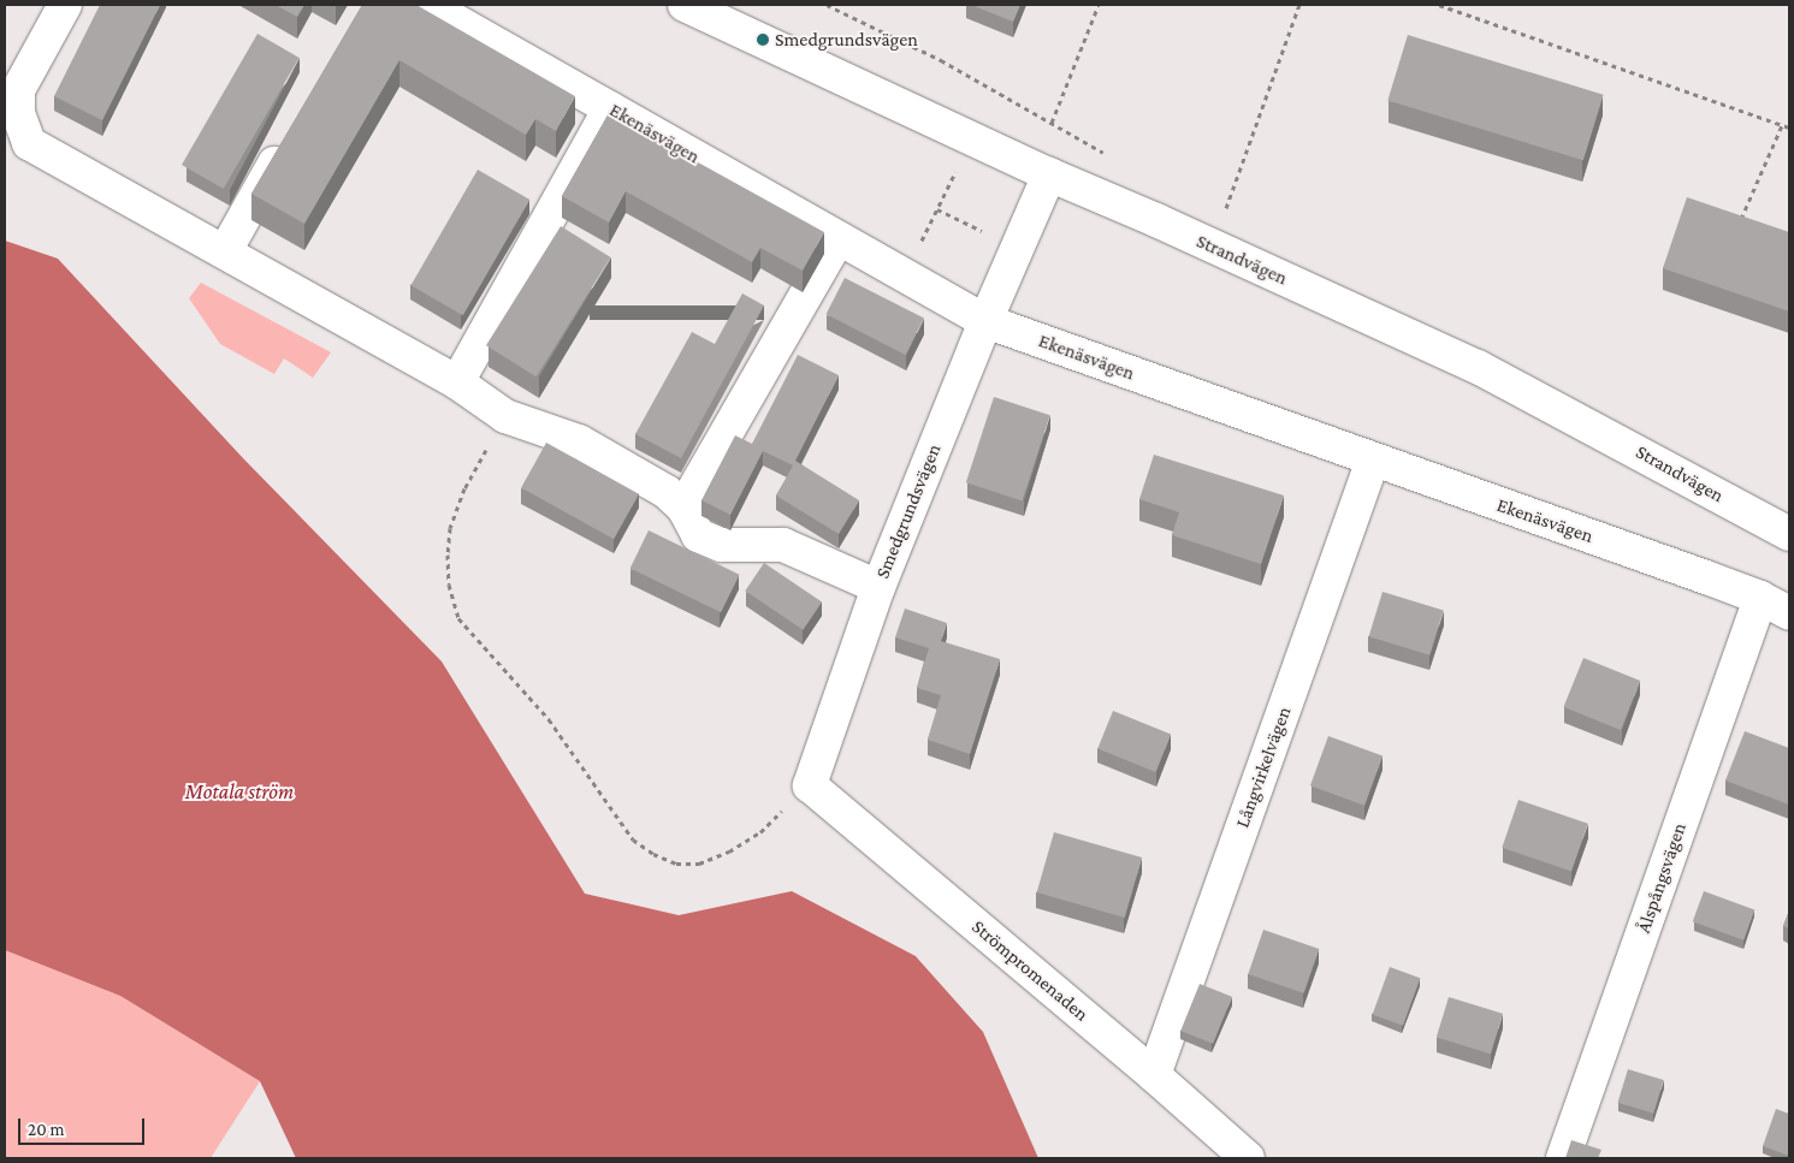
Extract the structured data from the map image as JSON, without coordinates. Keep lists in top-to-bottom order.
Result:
{
  "streets": {
    "street": [
      "Ekenäsvägen",
      "Strandvägen",
      "Smedgrundsvägen",
      "Långvirkelvägen",
      "Ålspångsvägen",
      "Strömpromenaden"
    ]
  },
  "crossings": [
    ["Ekenäsvägen", "Smedgrundsvägen"],
    ["Ekenäsvägen", "Långvirkelvägen"],
    ["Ekenäsvägen", "Ålspångsvägen"],
    ["Strandvägen", "Smedgrundsvägen"],
    ["Smedgrundsvägen", "Strömpromenaden"],
    ["Långvirkelvägen", "Strömpromenaden"]
  ],
  "water": ["Motala ström"],
  "places": ["Smedgrundsvägen"],
  "scale_bar": "20 m"
}
